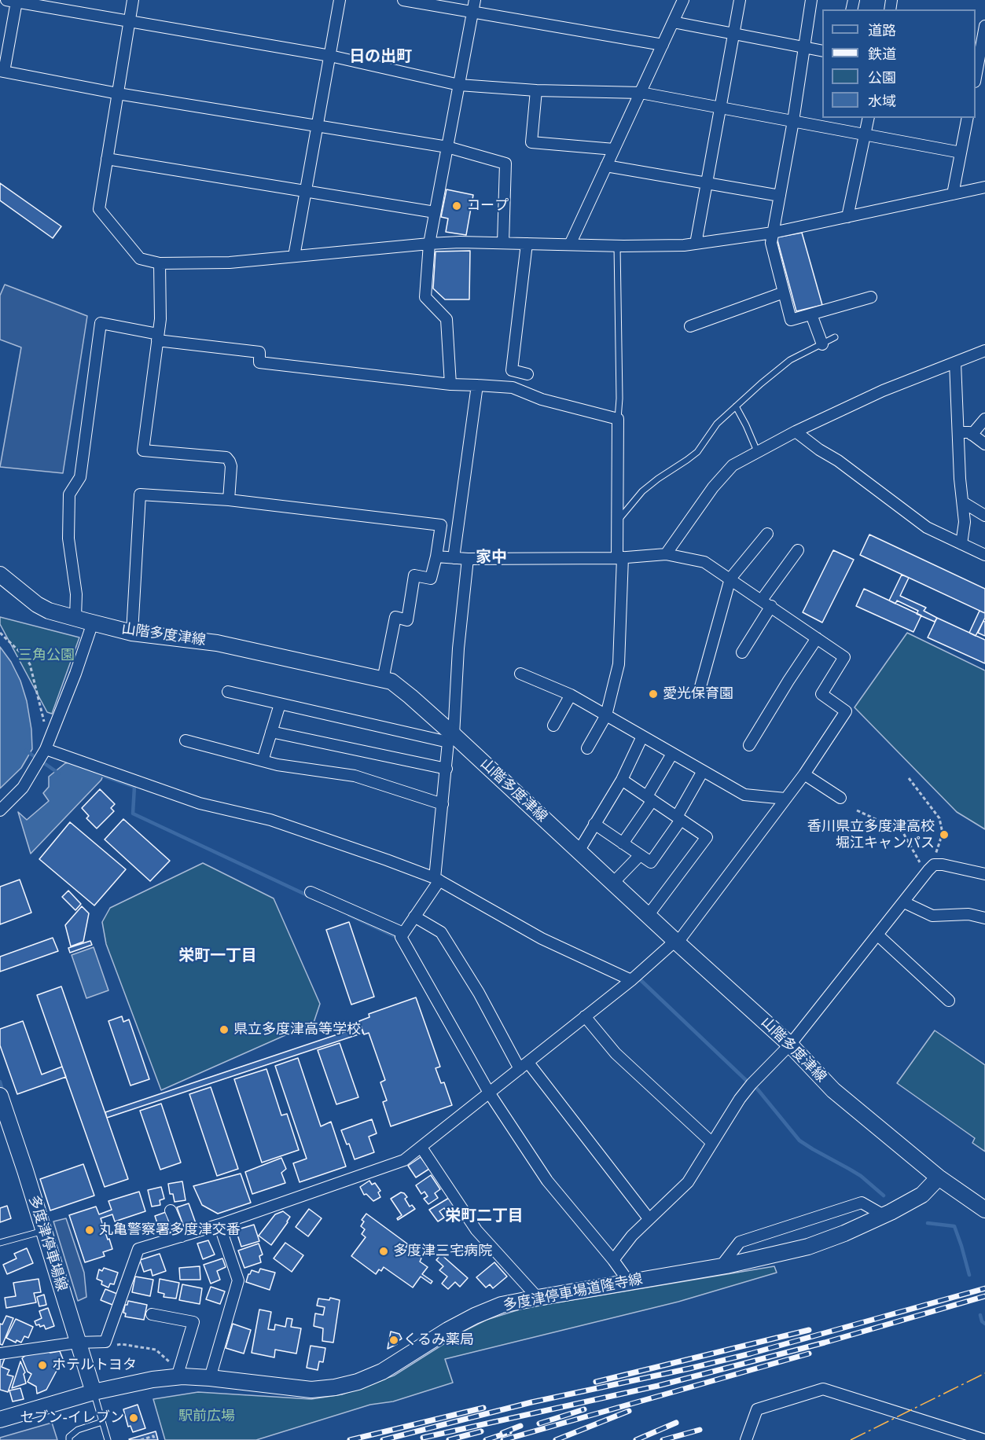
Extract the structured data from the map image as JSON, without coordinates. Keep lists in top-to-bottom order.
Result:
{
  "streets": {
    "main road": ["山階多度津線", "多度津停車場線", "多度津停車場道隆寺線"]
  },
  "crossings": [
    ["山階多度津線", "多度津停車場道隆寺線"],
    ["多度津停車場線", "多度津停車場道隆寺線"]
  ],
  "districts": [
    "日の出町",
    "家中",
    "栄町一丁目",
    "栄町二丁目"
  ],
  "parks": ["三角公園", "駅前広場"],
  "places": [
    "コープ",
    "愛光保育園",
    "香川県立多度津高校 堀江キャンパス",
    "県立多度津高等学校",
    "丸亀警察署多度津交番",
    "多度津三宅病院",
    "くるみ薬局",
    "ホテルトヨタ",
    "セブン-イレブン"
  ],
  "legend": [
    "道路",
    "鉄道",
    "公園",
    "水域"
  ]
}
